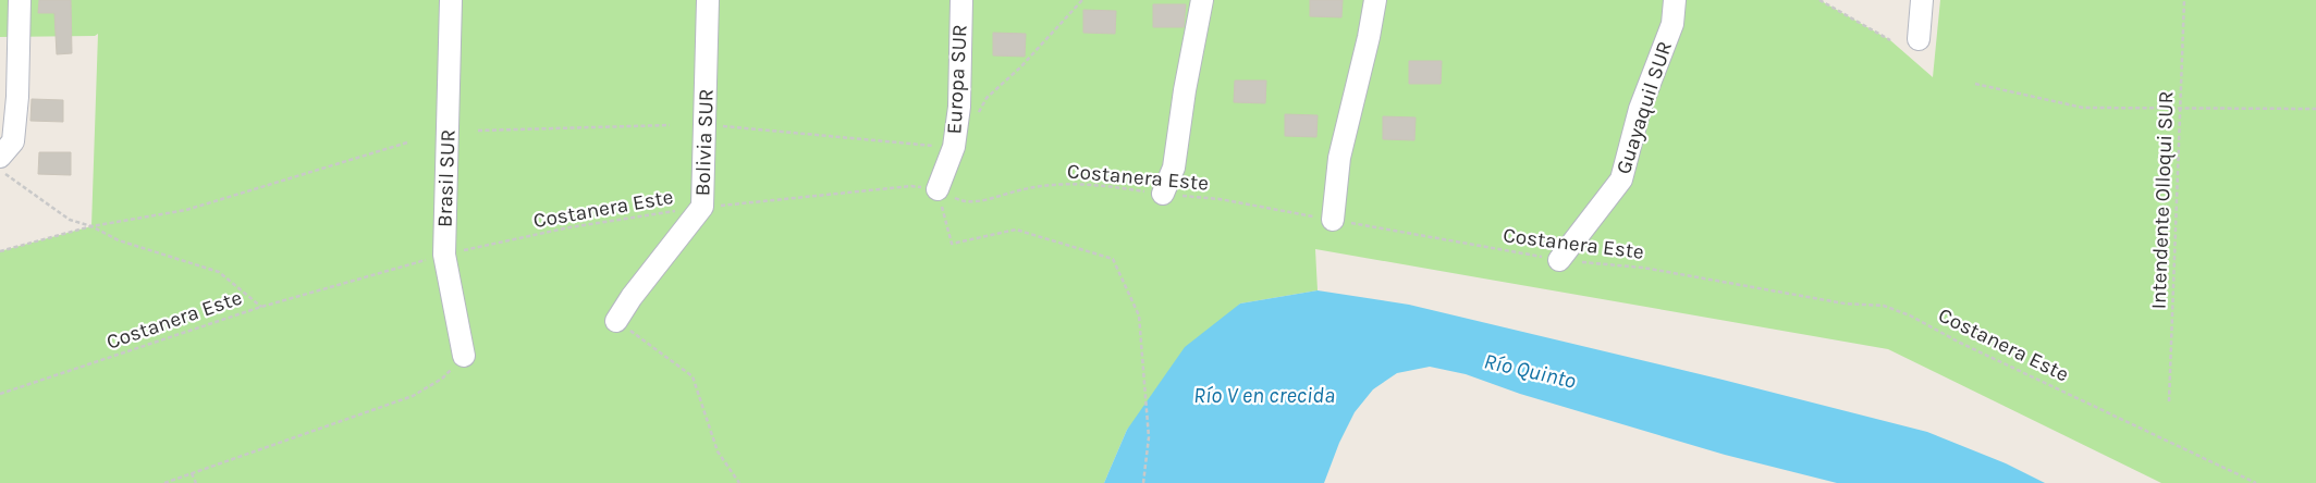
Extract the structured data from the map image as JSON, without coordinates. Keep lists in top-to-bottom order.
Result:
{
  "streets": {
    "street": [
      "Europa SUR",
      "Guayaquil SUR",
      "Bolivia SUR",
      "Brasil SUR"
    ],
    "path": ["Costanera Este", "Intendente Olloqui SUR"]
  },
  "crossings": [
    ["Europa SUR", "Costanera Este"],
    ["Guayaquil SUR", "Costanera Este"],
    ["Bolivia SUR", "Costanera Este"],
    ["Costanera Este", "Brasil SUR"]
  ],
  "water": ["Río Quinto", "Río V en crecida"]
}
